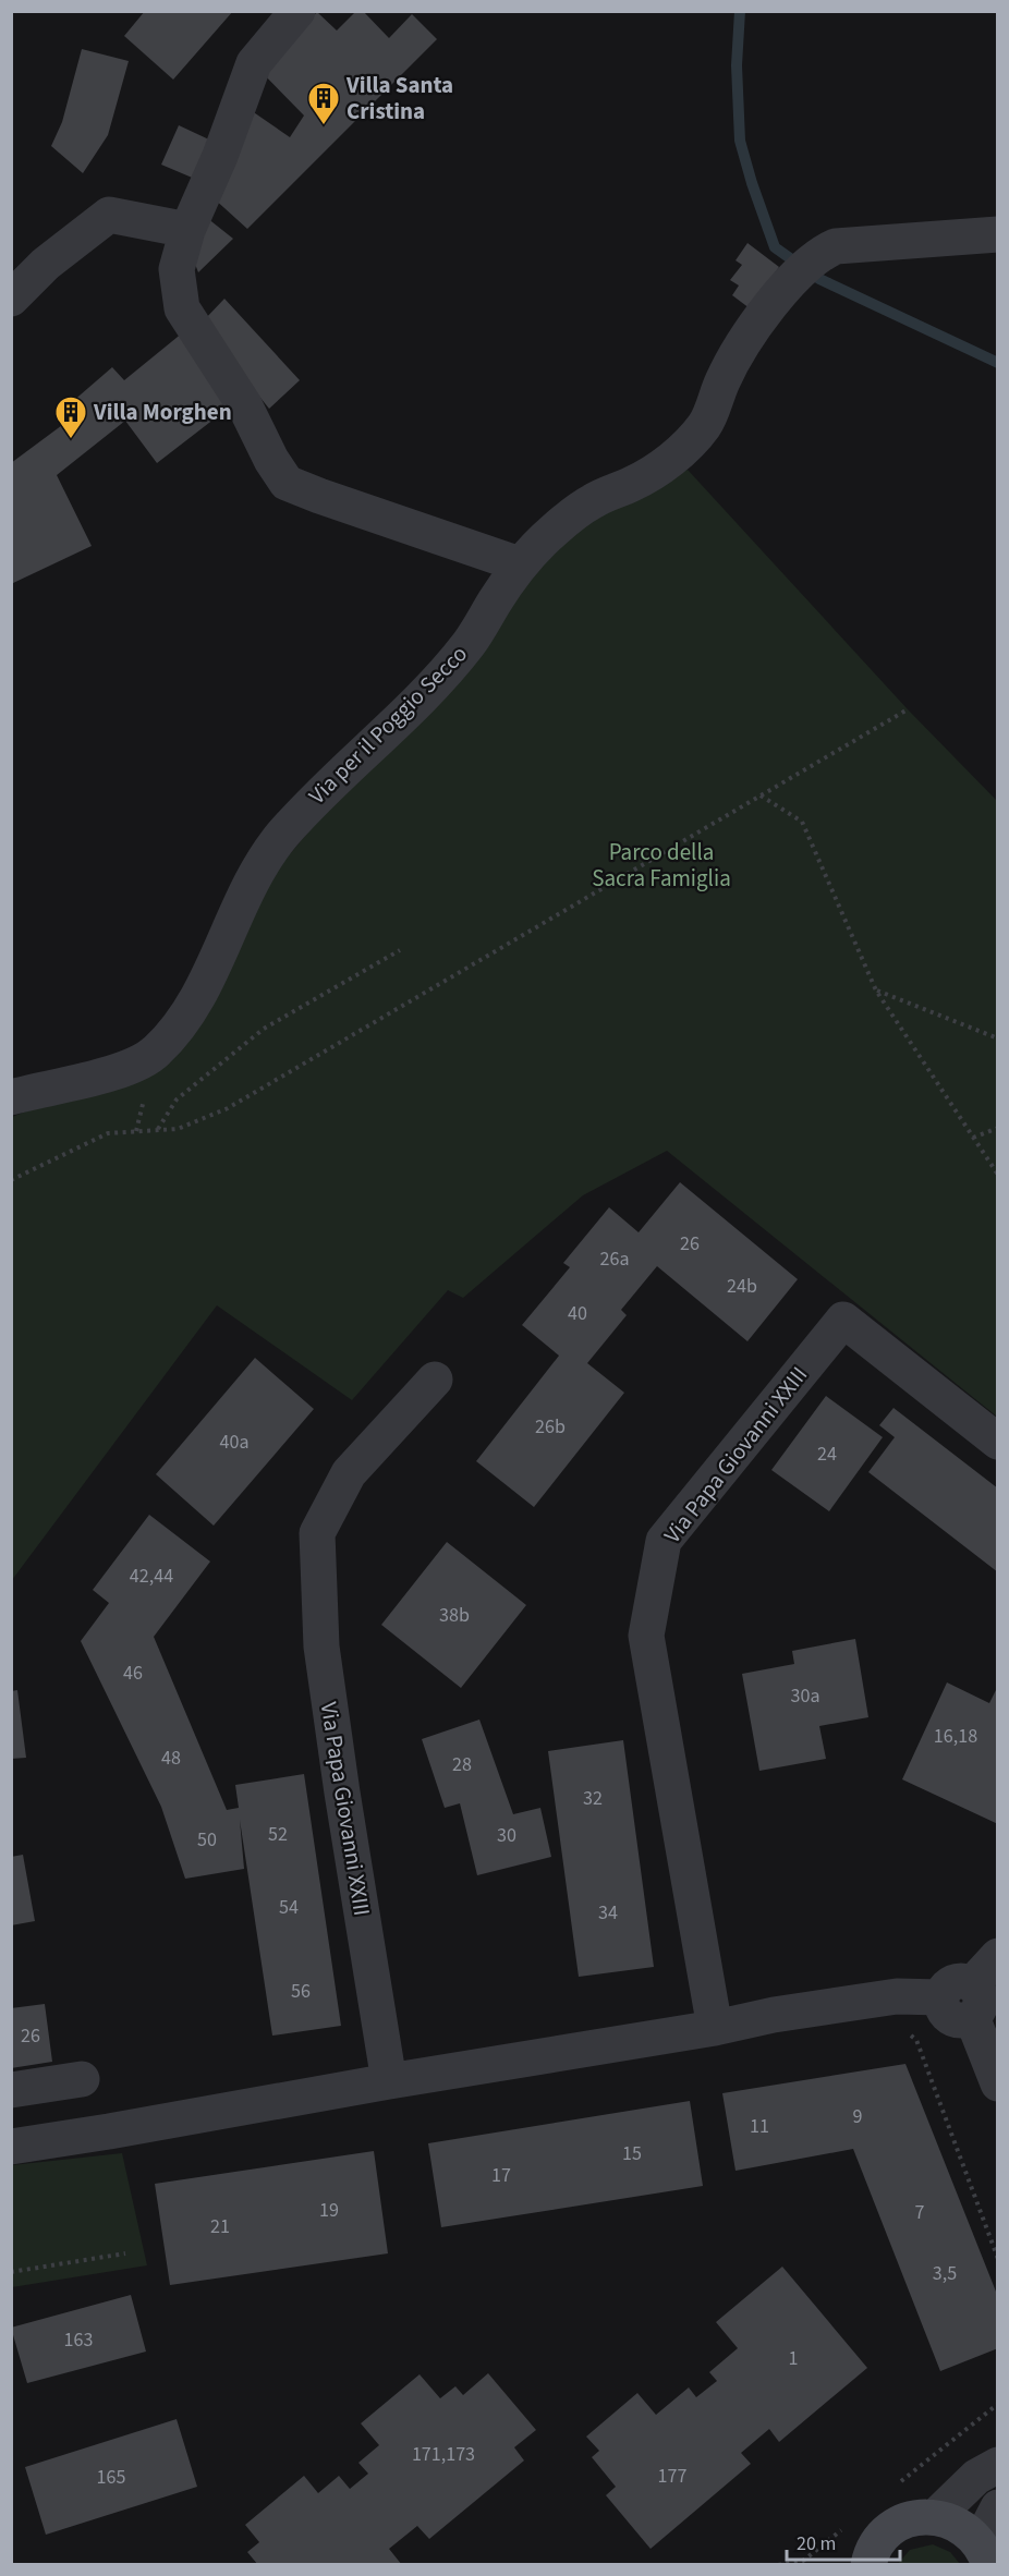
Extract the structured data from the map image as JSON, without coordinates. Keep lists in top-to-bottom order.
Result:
{
  "streets": {
    "street": ["Via per il Poggio Secco", "Via Papa Giovanni XXIII"]
  },
  "parks": ["Parco della Sacra Famiglia"],
  "places": {
    "building": ["Villa Santa Cristina", "Villa Morghen"]
  },
  "house_numbers": [
    "26",
    "26a",
    "24b",
    "40",
    "26b",
    "40a",
    "24",
    "42,44",
    "38b",
    "46",
    "30a",
    "16,18",
    "48",
    "28",
    "32",
    "52",
    "30",
    "50",
    "54",
    "34",
    "56",
    "26",
    "9",
    "11",
    "15",
    "17",
    "19",
    "7",
    "21",
    "3,5",
    "163",
    "1",
    "171,173",
    "177",
    "165"
  ],
  "scale_bar": "20 m"
}
